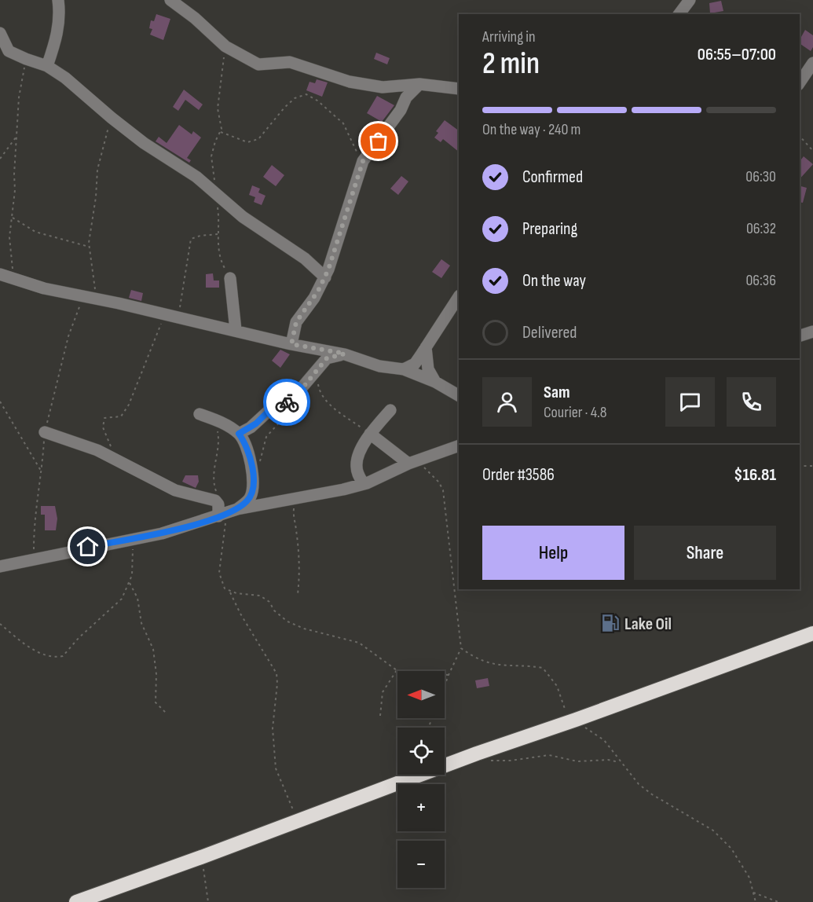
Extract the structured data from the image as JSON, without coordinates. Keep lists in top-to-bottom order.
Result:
{
  "places": {
    "fuel station": ["Lake Oil"]
  },
  "north": "left",
  "page": {
    "heading": ["2 min", "Arriving in", "06:55–07:00"],
    "panel": [
      "Sam",
      "Courier · 4.8",
      "Order #3586",
      "$16.81"
    ],
    "bar": "On the way · 240 m",
    "list": [
      ["Confirmed", "06:30"],
      ["Preparing", "06:32"],
      ["On the way", "06:36"],
      "Delivered"
    ],
    "buttons": ["Help", "Share"],
    "map_buttons": ["+", "−"]
  }
}
